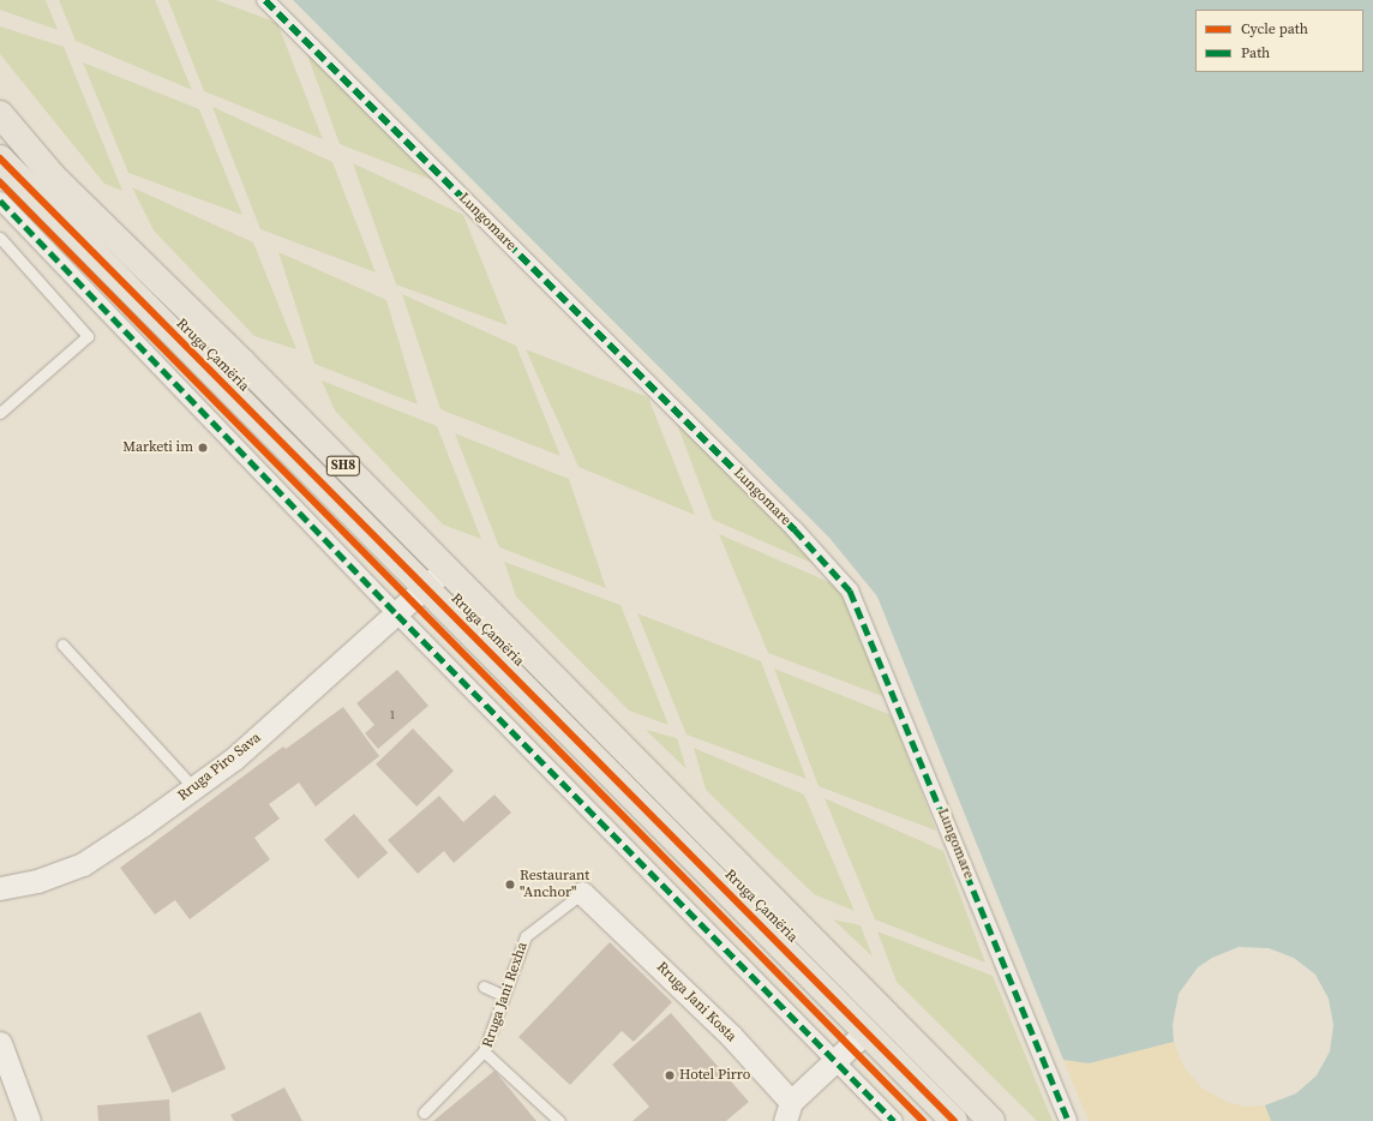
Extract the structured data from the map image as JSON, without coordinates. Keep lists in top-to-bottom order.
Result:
{
  "streets": {
    "main road": ["Rruga Çamëria", "SH8"],
    "street": ["Lungomare", "Rruga Piro Sava", "Rruga Jani Kosta"],
    "lane": ["Rruga Jani Rexha"]
  },
  "crossings": [
    ["Rruga Çamëria", "Rruga Piro Sava"],
    ["Rruga Jani Rexha", "Rruga Jani Kosta"]
  ],
  "places": ["Marketi im", "Restaurant \"Anchor\"", "Hotel Pirro"],
  "house_numbers": ["1"],
  "legend": ["Cycle path", "Path"]
}
